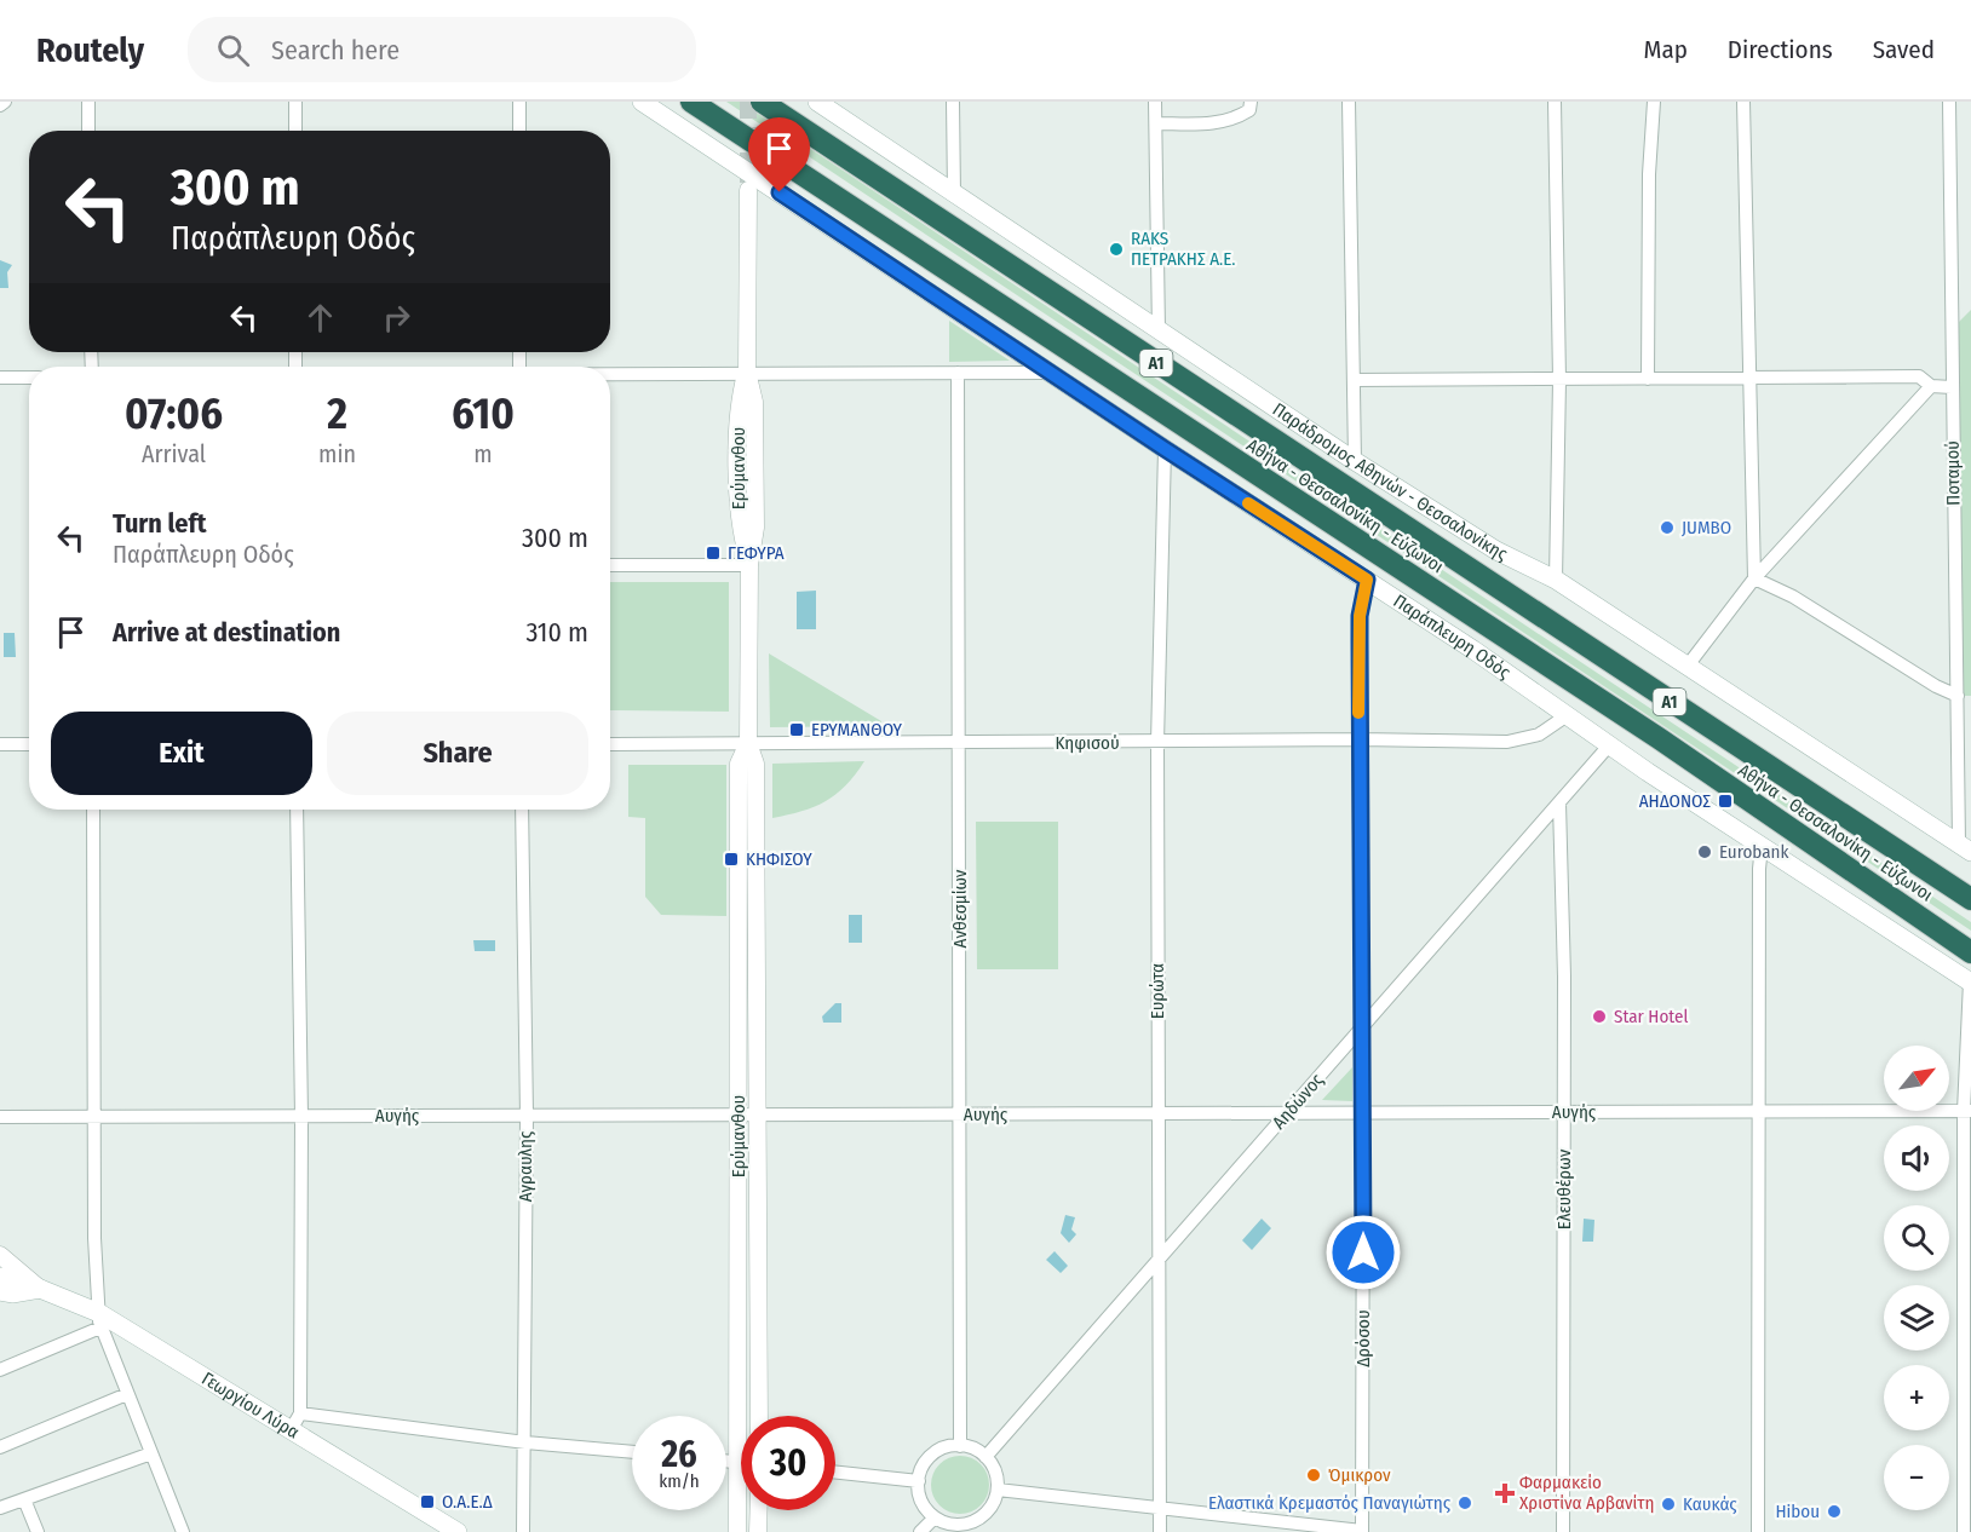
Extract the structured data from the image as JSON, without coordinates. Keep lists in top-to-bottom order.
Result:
{
  "streets": {
    "highway": ["Α1", "Αθήνα - Θεσσαλονίκη - Εύζωνοι"],
    "main road": ["Παράδρομος Αθηνών - Θεσσαλονίκης", "Παράπλευρη Οδός", "Γεωργίου Λύρα"],
    "street": [
      "Ερύμανθου",
      "Ποταμού",
      "Κηφισού",
      "Ανθεσμίων",
      "Ευρώτα",
      "Αηδώνος",
      "Αυγής",
      "Αγραυλης",
      "Ελευθέρων",
      "Δρόσου"
    ]
  },
  "crossings": [
    ["Ερύμανθου", "Κηφισού"],
    ["Ερύμανθου", "Αυγής"],
    ["Ποταμού", "Παράδρομος Αθηνών - Θεσσαλονίκης"],
    ["Παράπλευρη Οδός", "Κηφισού"],
    ["Παράπλευρη Οδός", "Ευρώτα"],
    ["Παράπλευρη Οδός", "Αηδώνος"],
    ["Παράπλευρη Οδός", "Δρόσου"],
    ["Κηφισού", "Ανθεσμίων"],
    ["Κηφισού", "Ευρώτα"],
    ["Κηφισού", "Δρόσου"],
    ["Ανθεσμίων", "Αηδώνος"],
    ["Ανθεσμίων", "Αυγής"],
    ["Ευρώτα", "Αηδώνος"],
    ["Ευρώτα", "Αυγής"],
    ["Αηδώνος", "Αυγής"],
    ["Αηδώνος", "Ελευθέρων"],
    ["Αηδώνος", "Δρόσου"],
    ["Αυγής", "Αγραυλης"],
    ["Αυγής", "Ελευθέρων"],
    ["Αυγής", "Δρόσου"]
  ],
  "places": {
    "other": [
      "RAKS ΠΕΤΡΑΚΗΣ Α.Ε.",
      "JUMBO",
      "Eurobank",
      "Star Hotel",
      "Όμικρον",
      "Ελαστικά Κρεμαστός Παναγιώτης",
      "Καυκάς",
      "Hibou"
    ],
    "transit": [
      "ΓΕΦΥΡΑ",
      "ΕΡΥΜΑΝΘΟΥ",
      "ΑΗΔΟΝΟΣ",
      "ΚΗΦΙΣΟΥ",
      "Ο.Α.Ε.Δ"
    ],
    "health": ["Φαρμακείο Χριστίνα Αρβανίτη"]
  },
  "north": "top right",
  "page": {
    "header": "Routely",
    "search": "Search here",
    "nav": ["Map", "Directions", "Saved"],
    "turn": ["300 m", "Παράπλευρη Οδός"],
    "eta": [
      "07:06",
      "Arrival",
      "2",
      "min",
      "610",
      "m"
    ],
    "list": [
      {
        "name": "Turn left",
        "note": "Παράπλευρη Οδός",
        "value": "300 m"
      },
      {
        "name": "Arrive at destination",
        "value": "310 m"
      }
    ],
    "buttons": ["Exit", "Share"],
    "map_buttons": ["+", "−"],
    "speed": "26 km/h",
    "limit": "30"
  }
}
